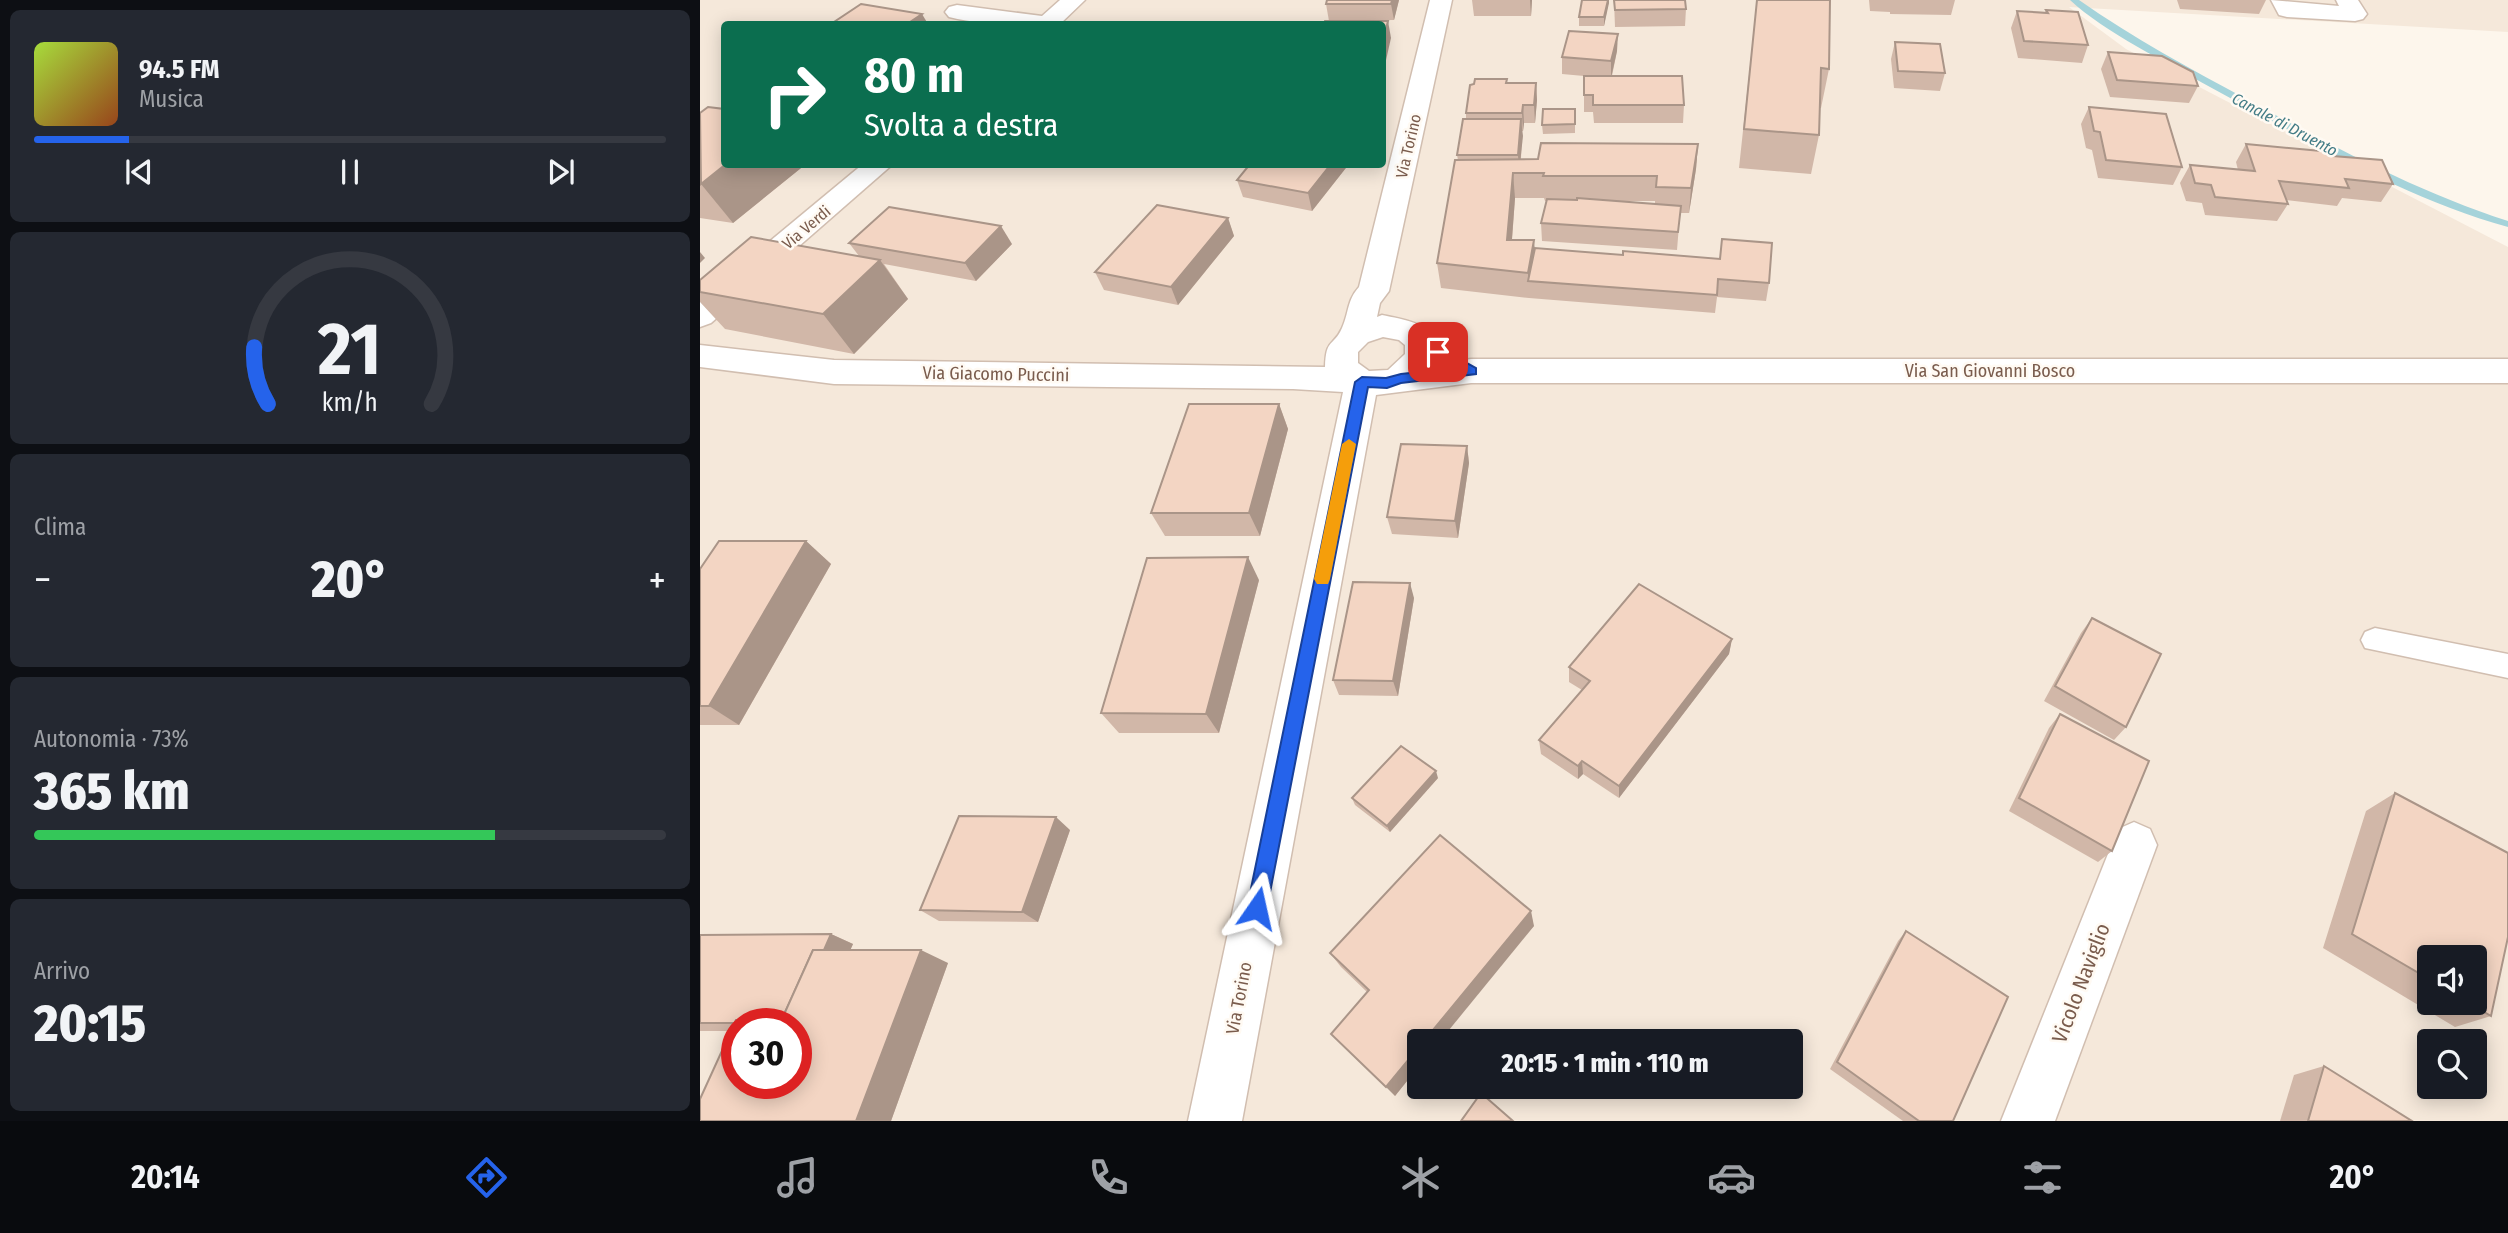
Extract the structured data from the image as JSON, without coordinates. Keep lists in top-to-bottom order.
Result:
{
  "streets": {
    "street": [
      "Via Torino",
      "Via Verdi",
      "Via San Giovanni Bosco",
      "Via Giacomo Puccini",
      "Vicolo Naviglio"
    ]
  },
  "crossings": [
    ["Via Torino", "Via San Giovanni Bosco"],
    ["Via Torino", "Via Giacomo Puccini"],
    ["Via San Giovanni Bosco", "Via Giacomo Puccini"]
  ],
  "water": ["Canale di Druento"],
  "page": {
    "turn": ["80 m", "Svolta a destra"],
    "song": ["94.5 FM", "Musica"],
    "tile": [
      "Clima",
      ["Autonomia · 73%", "365 km"],
      ["Arrivo", "20:15"]
    ],
    "heat": ["−", "20°", "+"],
    "limit": "30",
    "trip": "20:15 · 1 min · 110 m",
    "tabs": ["20:14", "20°"],
    "gauge": ["21", "km/h"]
  }
}
